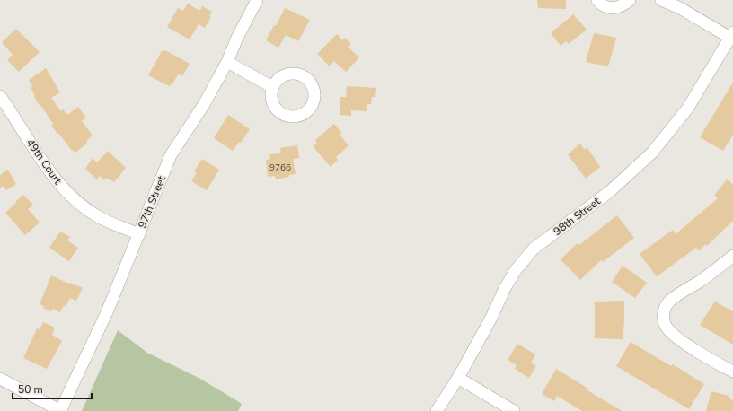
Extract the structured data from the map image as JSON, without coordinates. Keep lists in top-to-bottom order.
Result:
{
  "streets": {
    "street": ["49th Court", "97th Street", "98th Street"]
  },
  "crossings": [
    ["49th Court", "97th Street"]
  ],
  "house_numbers": ["9766"],
  "scale_bar": "50 m"
}
